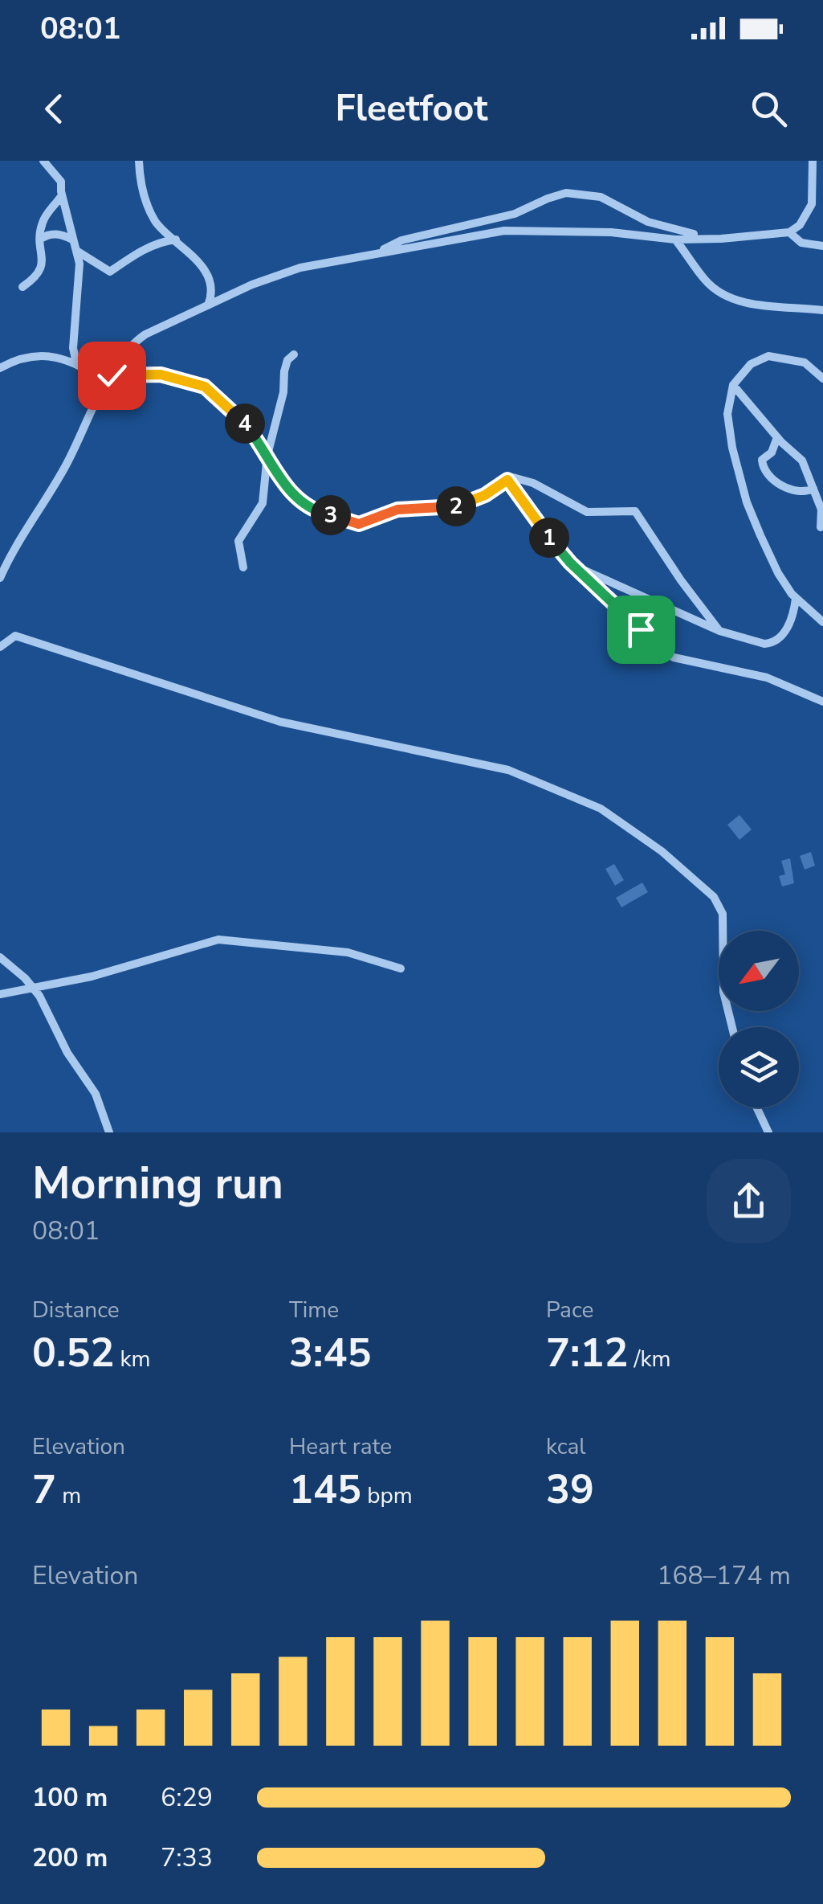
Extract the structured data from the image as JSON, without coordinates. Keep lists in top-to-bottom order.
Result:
{
  "north": "bottom left",
  "page": {
    "status": "08:01",
    "header": "Fleetfoot",
    "pins": [
      "4",
      "2",
      "3",
      "1"
    ],
    "heading": ["Morning run", "08:01"],
    "stats": [
      ["Distance", "0.52 km"],
      ["Time", "3:45"],
      ["Pace", "7:12 /km"],
      ["Elevation", "7 m"],
      ["Heart rate", "145 bpm"],
      ["kcal", "39"]
    ],
    "chart": ["Elevation", "168–174 m"],
    "list": [
      {
        "name": "100 m",
        "note": "6:29"
      },
      {
        "name": "200 m",
        "note": "7:33"
      }
    ]
  }
}
